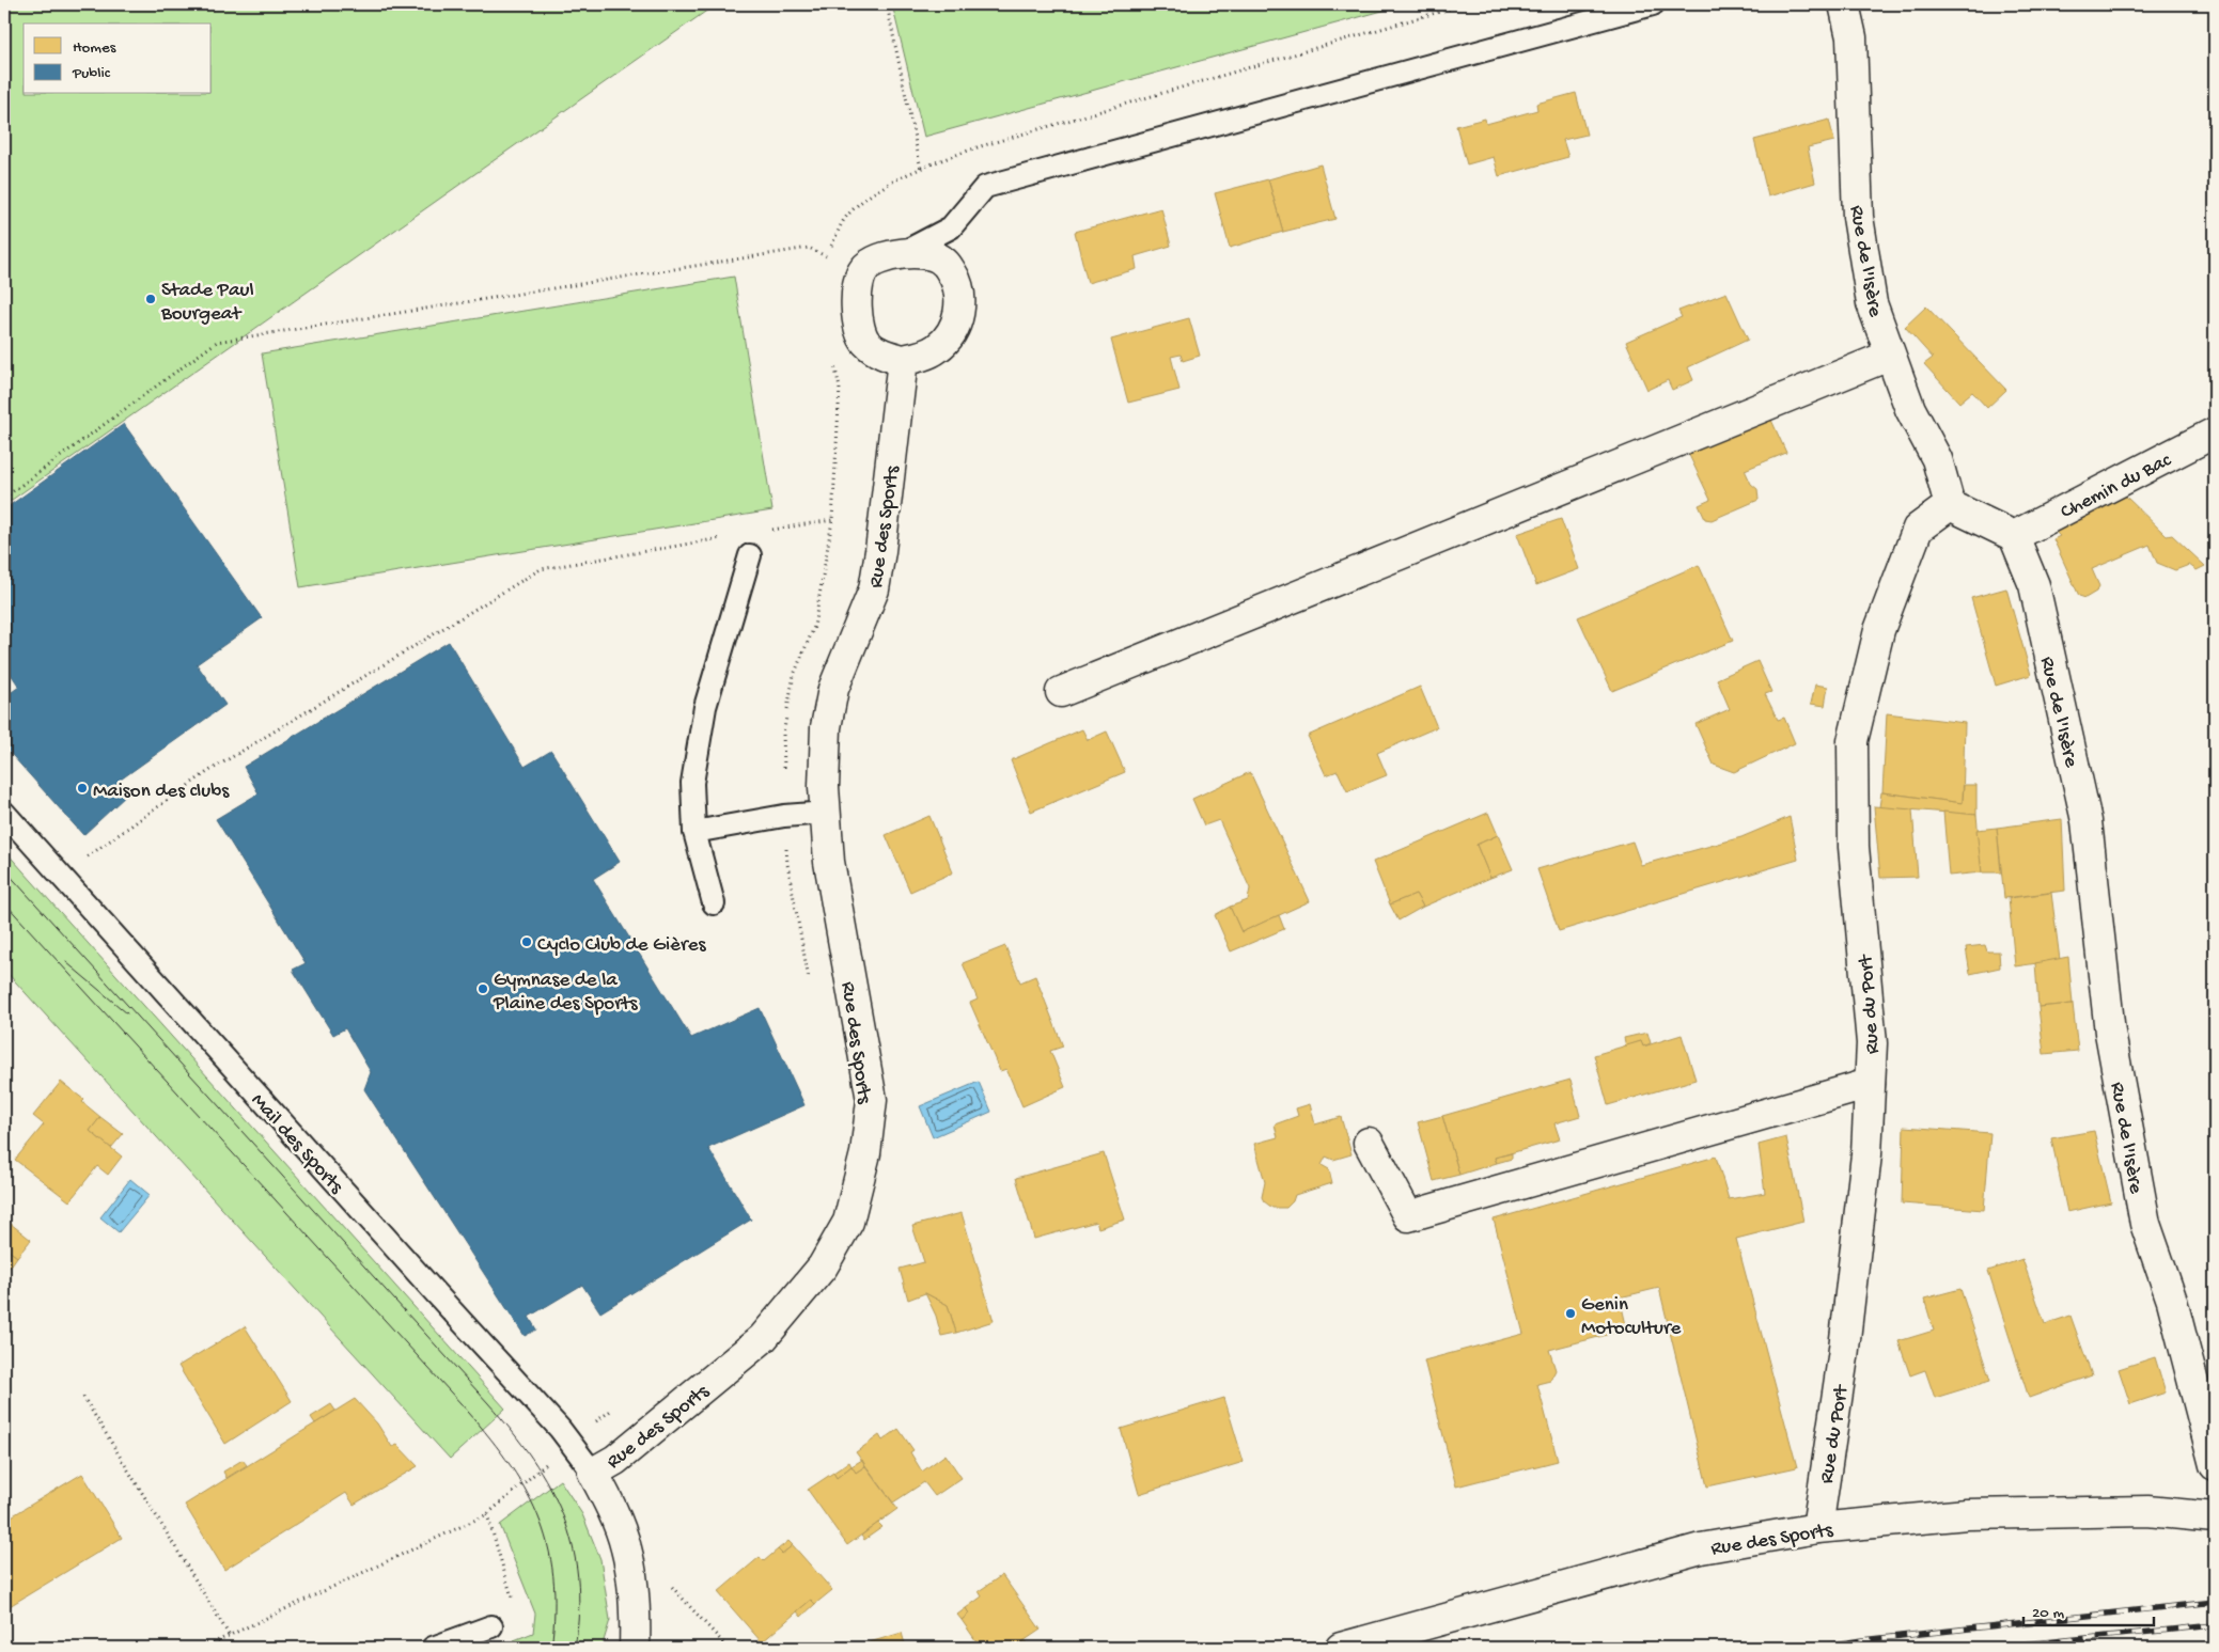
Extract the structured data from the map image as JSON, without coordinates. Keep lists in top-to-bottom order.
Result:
{
  "streets": {
    "street": [
      "Rue de l'Isère",
      "Chemin du Bac",
      "Rue des Sports",
      "Rue du Port"
    ],
    "lane": ["Mail des Sports"]
  },
  "crossings": [
    ["Rue de l'Isère", "Chemin du Bac"],
    ["Rue de l'Isère", "Rue du Port"],
    ["Rue des Sports", "Rue du Port"],
    ["Rue des Sports", "Mail des Sports"]
  ],
  "places": [
    "Stade Paul Bourgeat",
    "Maison des clubs",
    "Cyclo Club de Gières",
    "Gymnase de la Plaine des Sports",
    "Genin Motoculture"
  ],
  "legend": ["Homes", "Public"],
  "scale_bar": "20 m"
}
